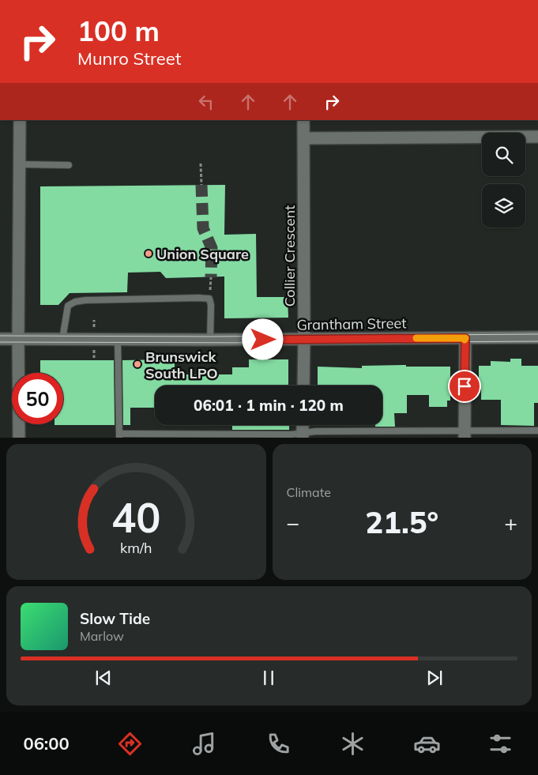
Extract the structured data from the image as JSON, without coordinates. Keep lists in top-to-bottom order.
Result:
{
  "streets": {
    "street": ["Collier Crescent", "Grantham Street"]
  },
  "crossings": [
    ["Collier Crescent", "Grantham Street"]
  ],
  "places": ["Union Square", "Brunswick South LPO"],
  "page": {
    "turn": ["100 m", "Munro Street"],
    "limit": "50",
    "trip": "06:01 · 1 min · 120 m",
    "tile": "Climate",
    "heat": ["−", "21.5°", "+"],
    "song": ["Slow Tide", "Marlow"],
    "tabs": "06:00",
    "gauge": ["40", "km/h"]
  }
}
